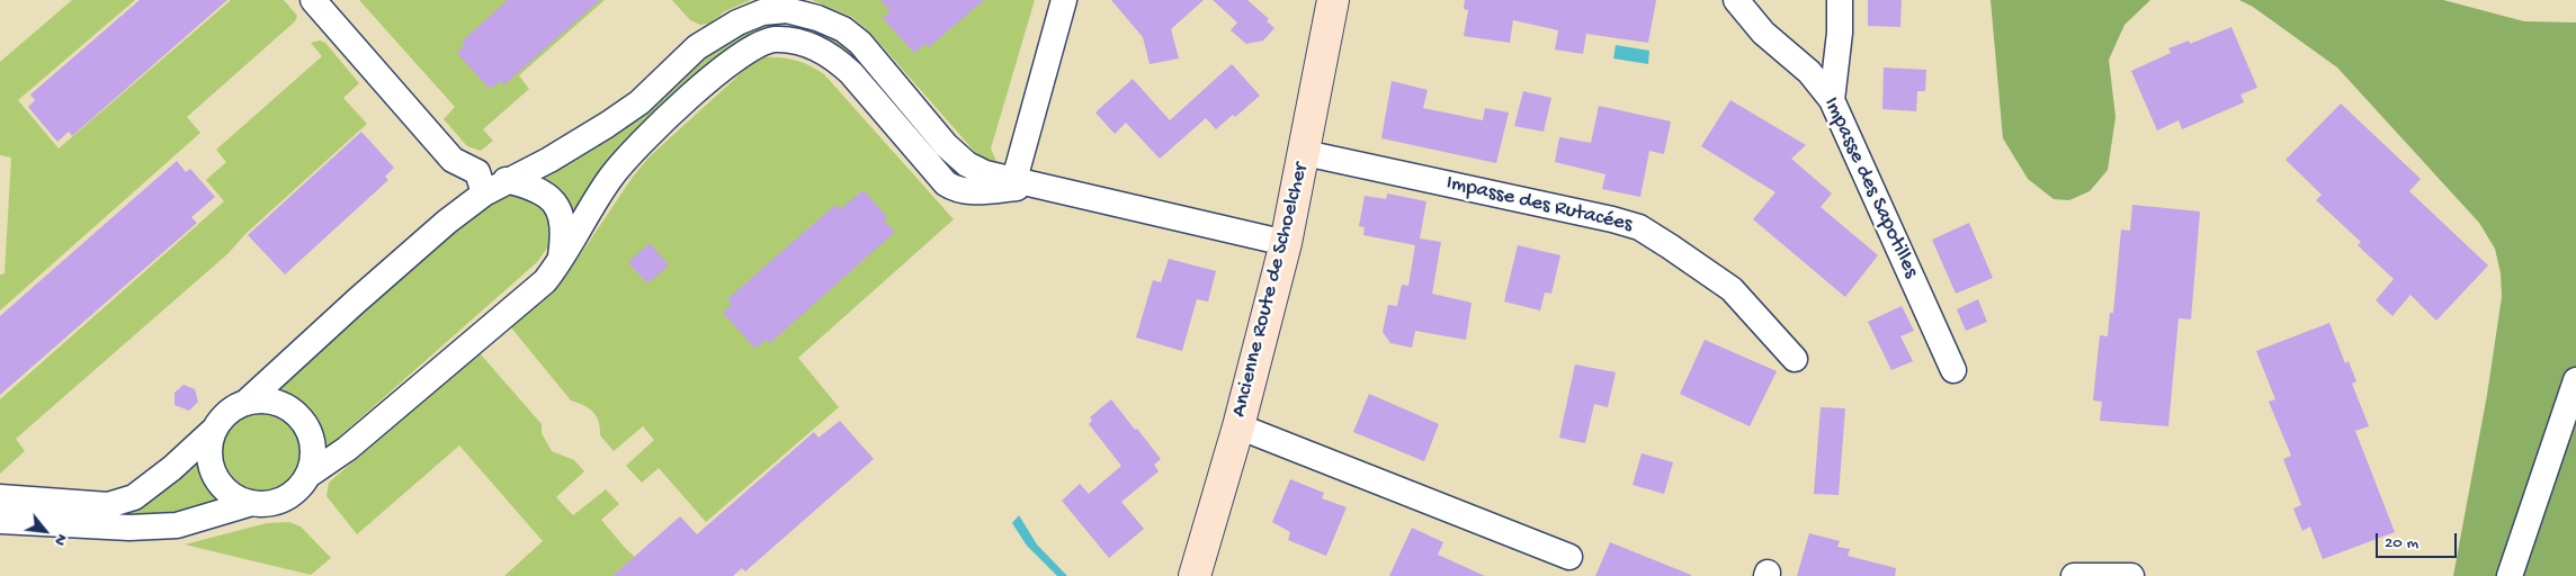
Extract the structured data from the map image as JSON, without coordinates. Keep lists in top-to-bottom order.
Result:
{
  "streets": {
    "main road": ["Ancienne Route de Schoelcher"],
    "street": ["Impasse des Sapotilles", "Impasse des Rutacées"]
  },
  "crossings": [
    ["Impasse des Rutacées", "Ancienne Route de Schoelcher"]
  ],
  "scale_bar": "20 m",
  "north": "bottom right"
}
